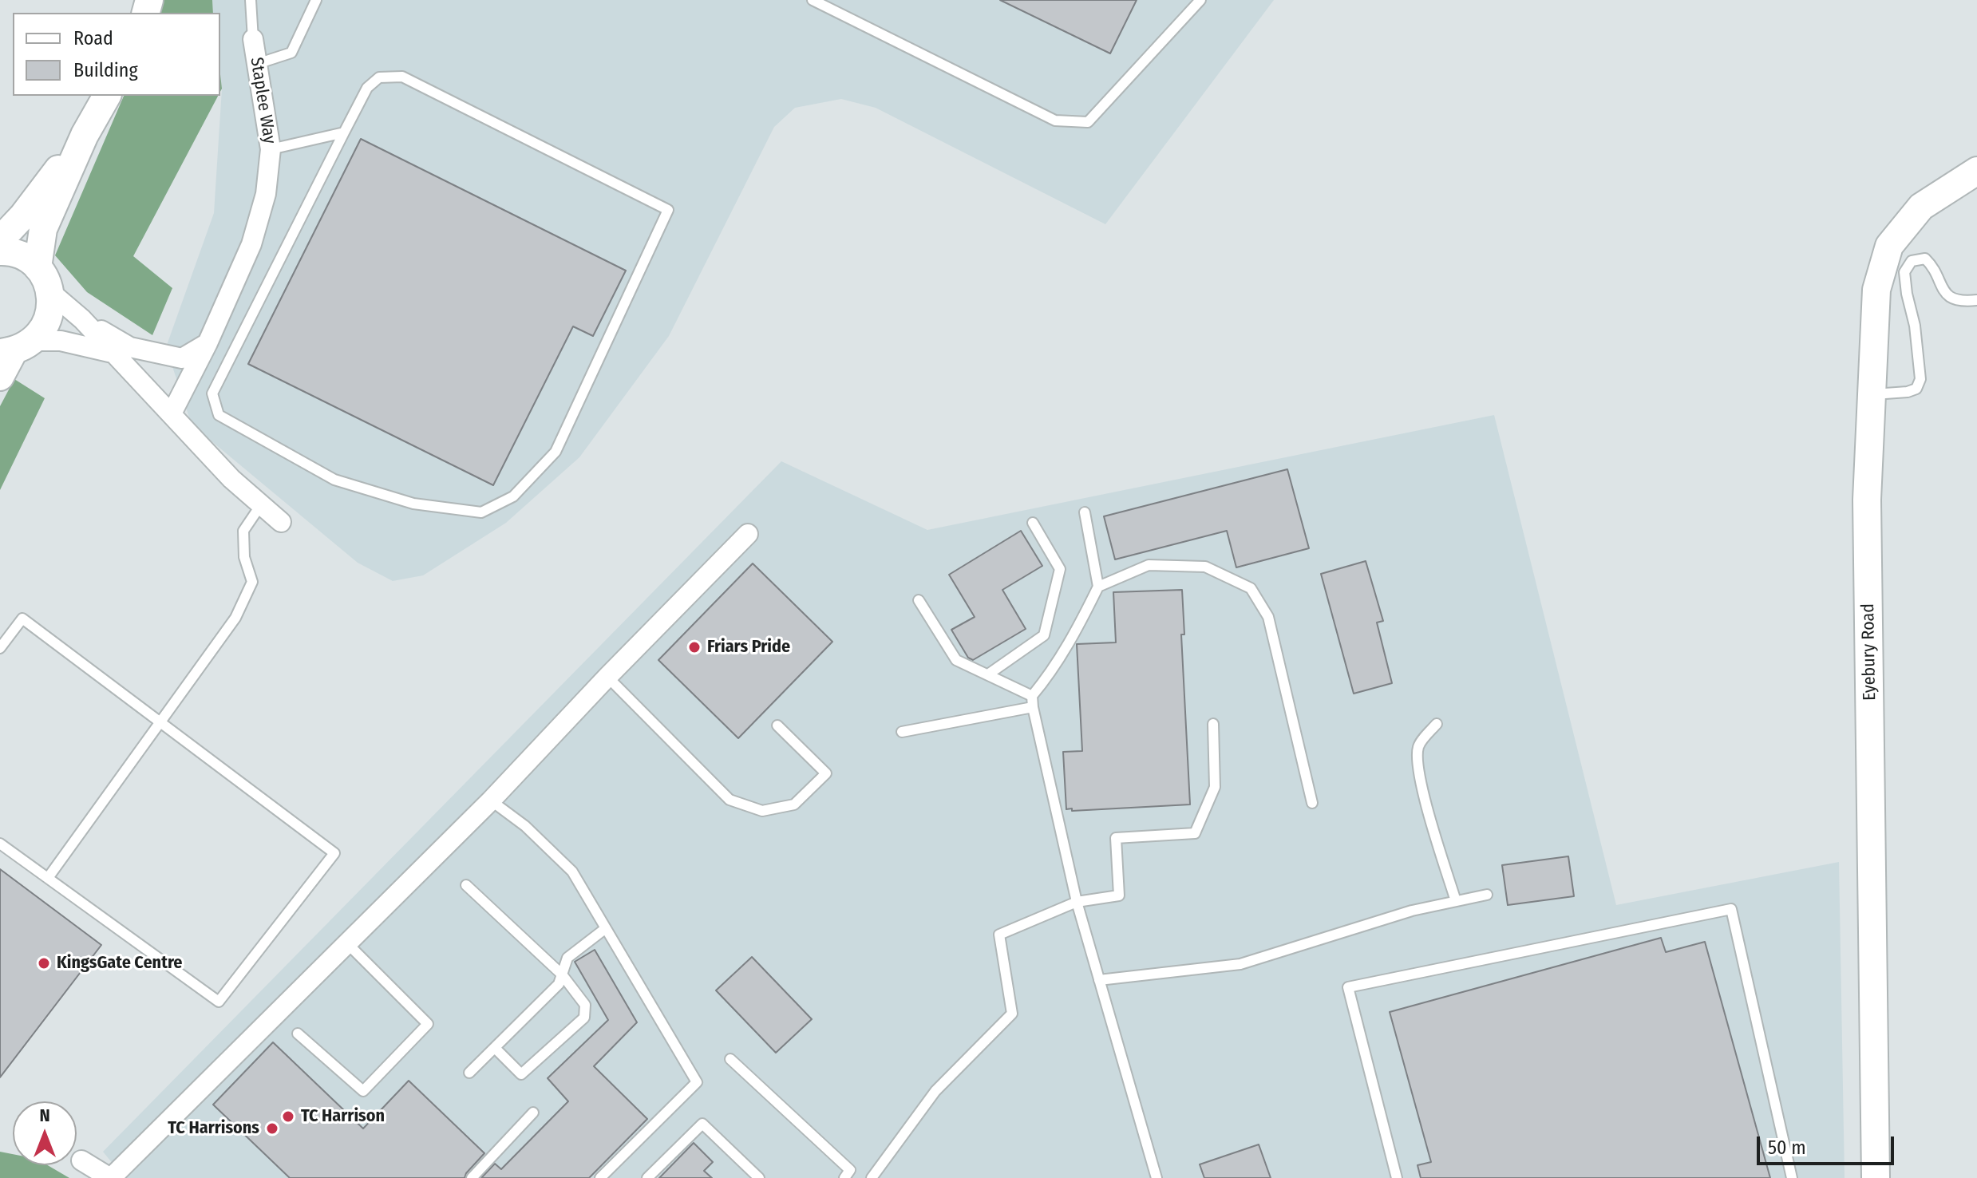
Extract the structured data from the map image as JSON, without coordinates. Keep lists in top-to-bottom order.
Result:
{
  "streets": {
    "street": ["Staplee Way", "Eyebury Road"]
  },
  "places": [
    "Friars Pride",
    "KingsGate Centre",
    "TC Harrison",
    "TC Harrisons"
  ],
  "legend": ["Road", "Building"],
  "scale_bar": "50 m",
  "north": "top"
}
